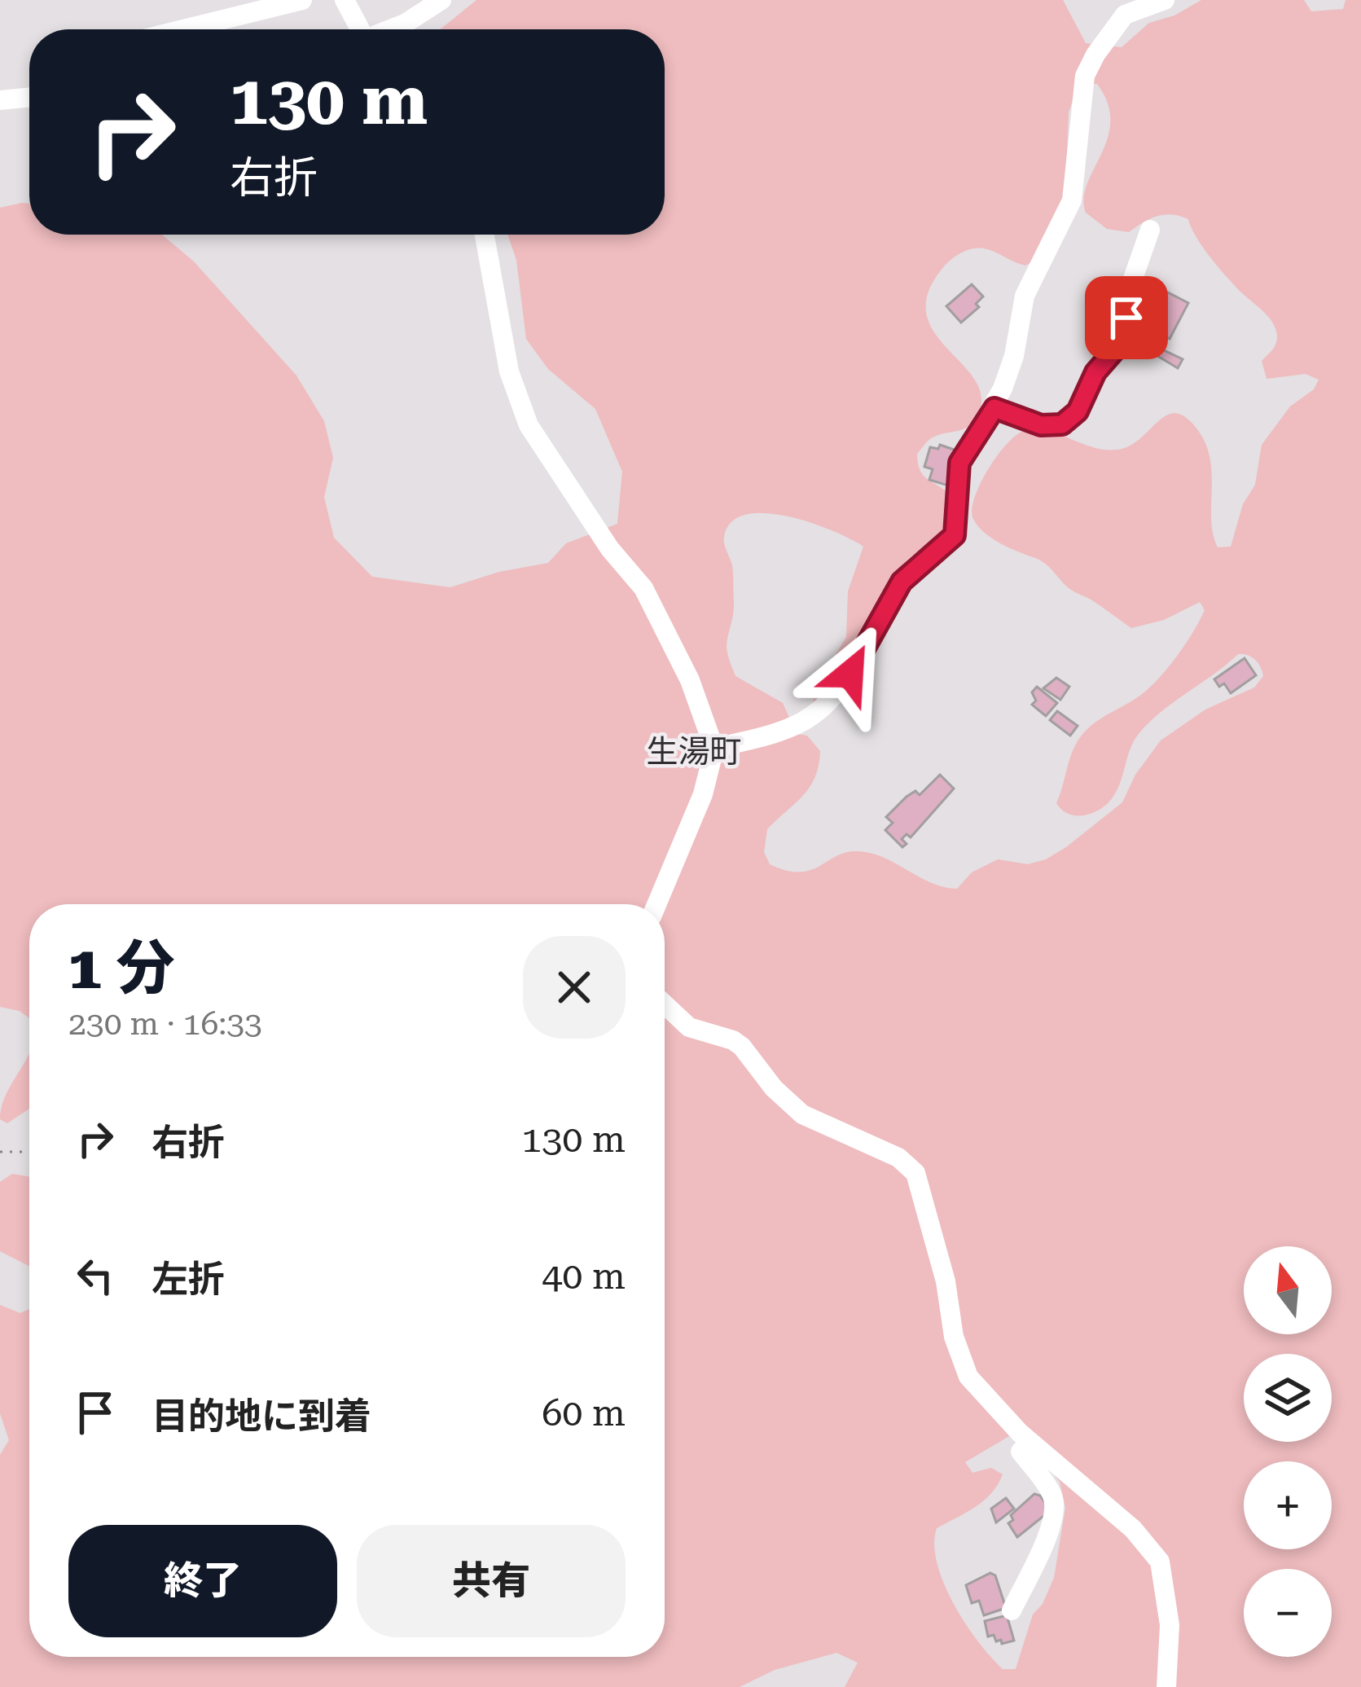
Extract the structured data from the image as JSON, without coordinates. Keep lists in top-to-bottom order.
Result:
{
  "districts": ["生湯町"],
  "north": "top",
  "page": {
    "turn": ["130 m", "右折"],
    "heading": ["1 分", "230 m · 16:33"],
    "list": [
      {
        "name": "右折",
        "value": "130 m"
      },
      {
        "name": "左折",
        "value": "40 m"
      },
      {
        "name": "目的地に到着",
        "value": "60 m"
      }
    ],
    "map_buttons": ["+", "−"],
    "buttons": ["終了", "共有"]
  }
}
